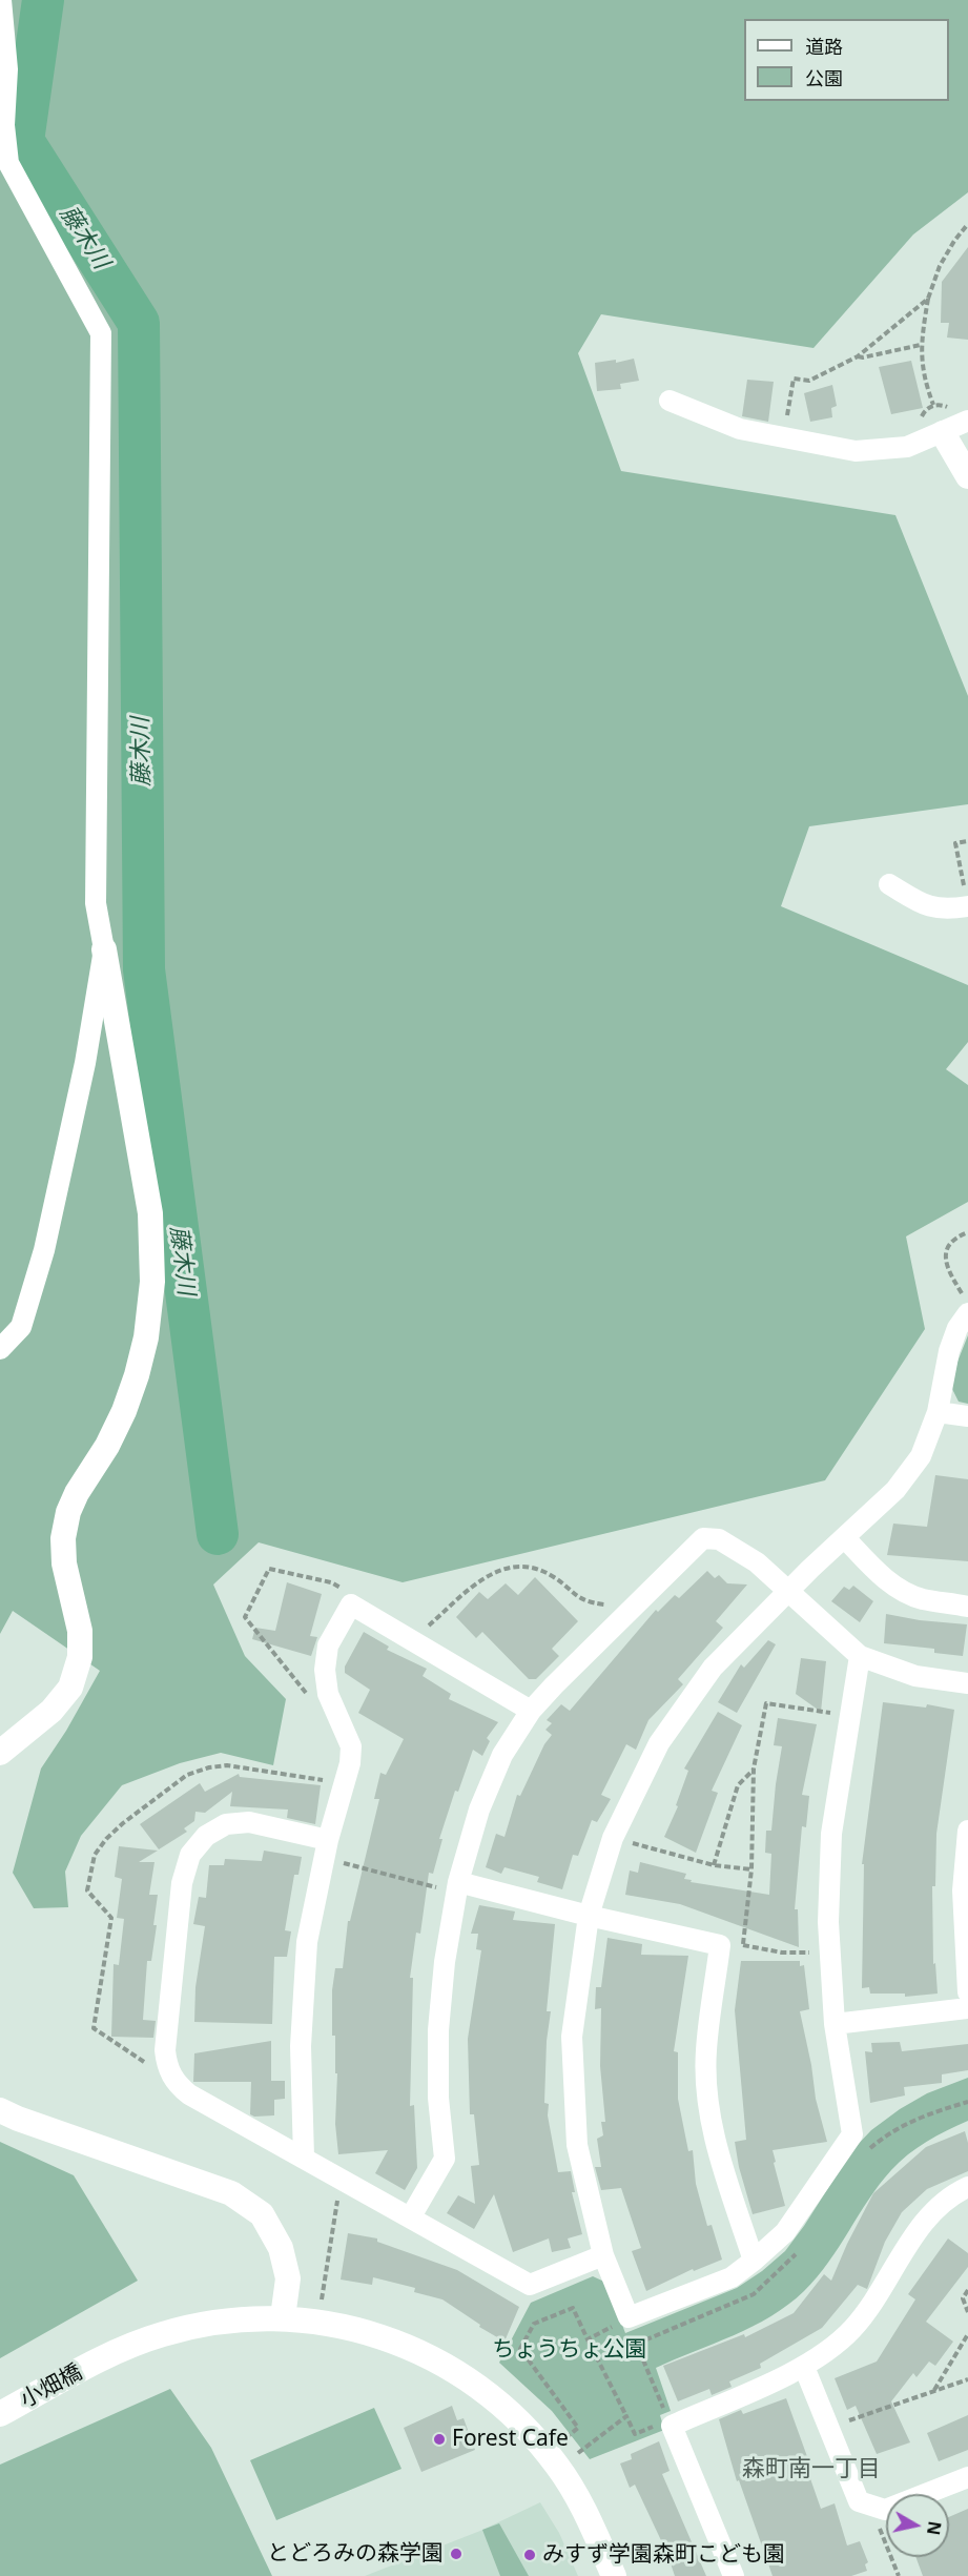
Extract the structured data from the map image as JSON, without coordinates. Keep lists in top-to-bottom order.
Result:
{
  "streets": {
    "street": ["小畑橋"]
  },
  "districts": ["森町南一丁目"],
  "water": ["藤木川"],
  "parks": ["ちょうちょ公園"],
  "places": ["Forest Cafe", "とどろみの森学園", "みすず学園森町こども園"],
  "legend": ["道路", "公園"],
  "north": "right"
}
